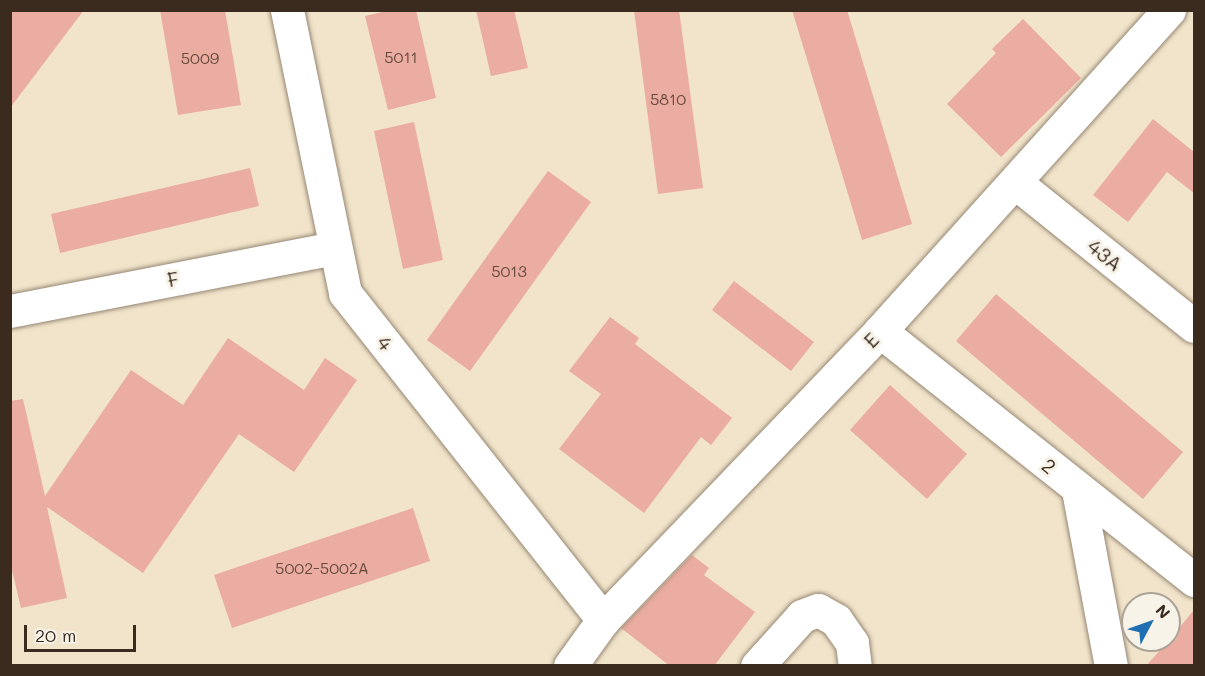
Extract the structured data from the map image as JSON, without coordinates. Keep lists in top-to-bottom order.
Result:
{
  "streets": {
    "street": [
      "43A",
      "F",
      "E",
      "4",
      "2"
    ]
  },
  "crossings": [
    ["43A", "E"],
    ["F", "4"],
    ["E", "4"],
    ["E", "2"]
  ],
  "house_numbers": [
    "5011",
    "5009",
    "5810",
    "5013",
    "5002-5002A"
  ],
  "scale_bar": "20 m",
  "north": "top right"
}
